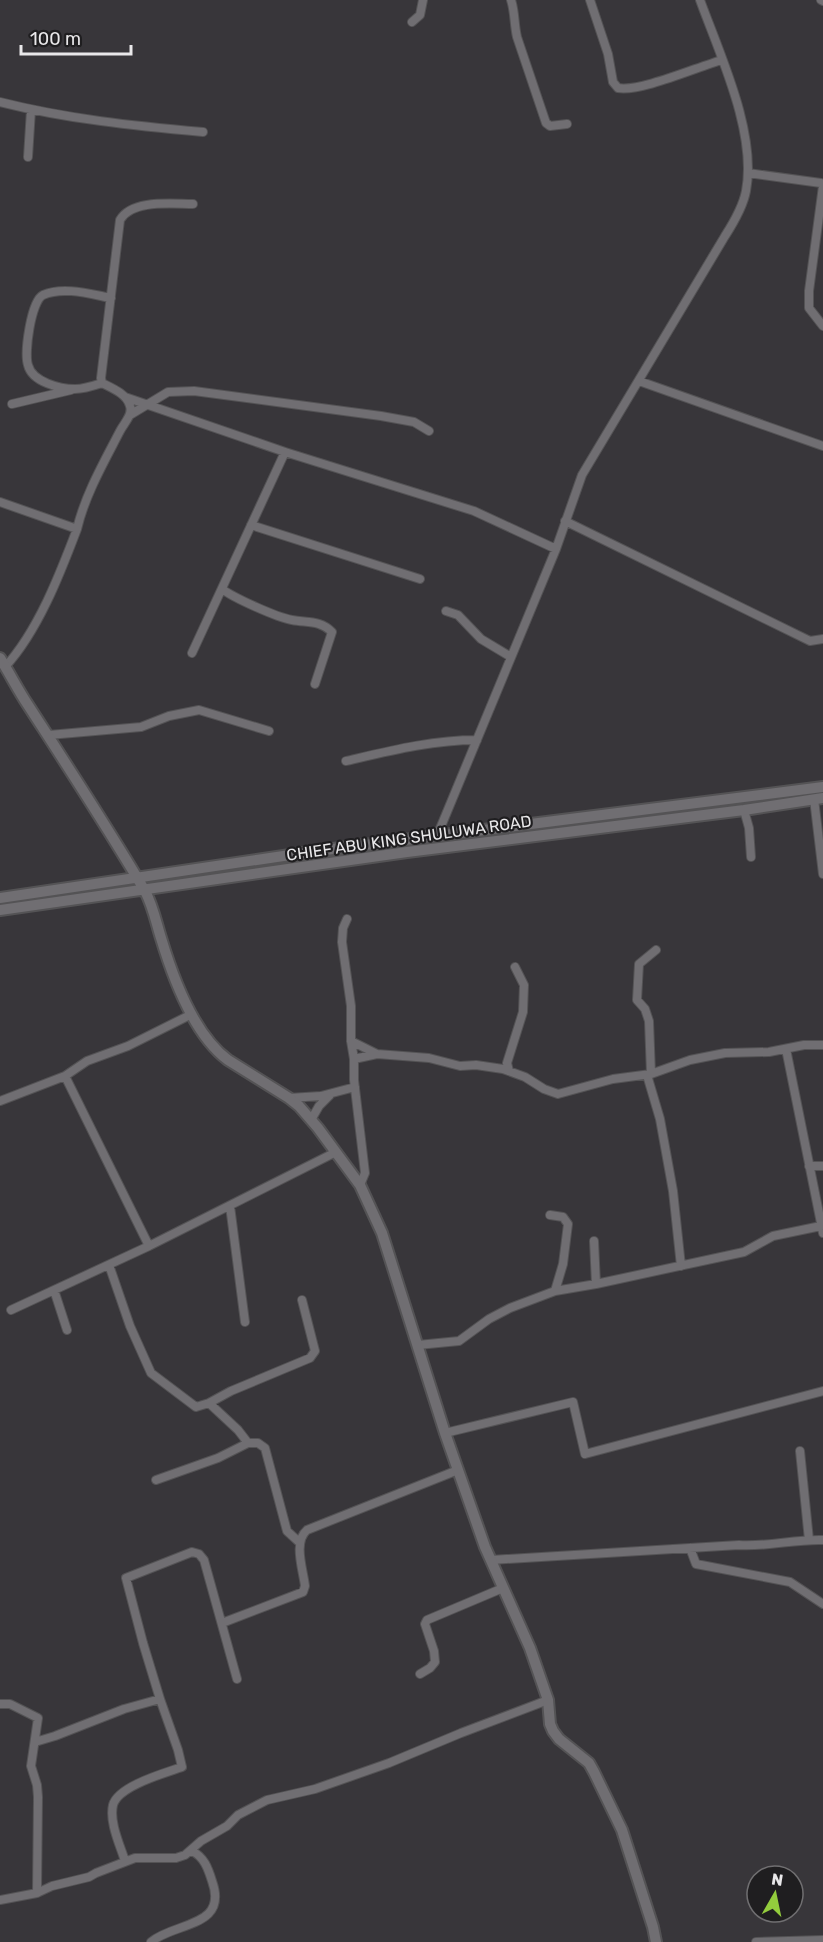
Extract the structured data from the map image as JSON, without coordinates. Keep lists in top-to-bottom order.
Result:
{
  "streets": {
    "street": ["CHIEF ABU KING SHULUWA ROAD"]
  },
  "scale_bar": "100 m",
  "north": "top"
}
